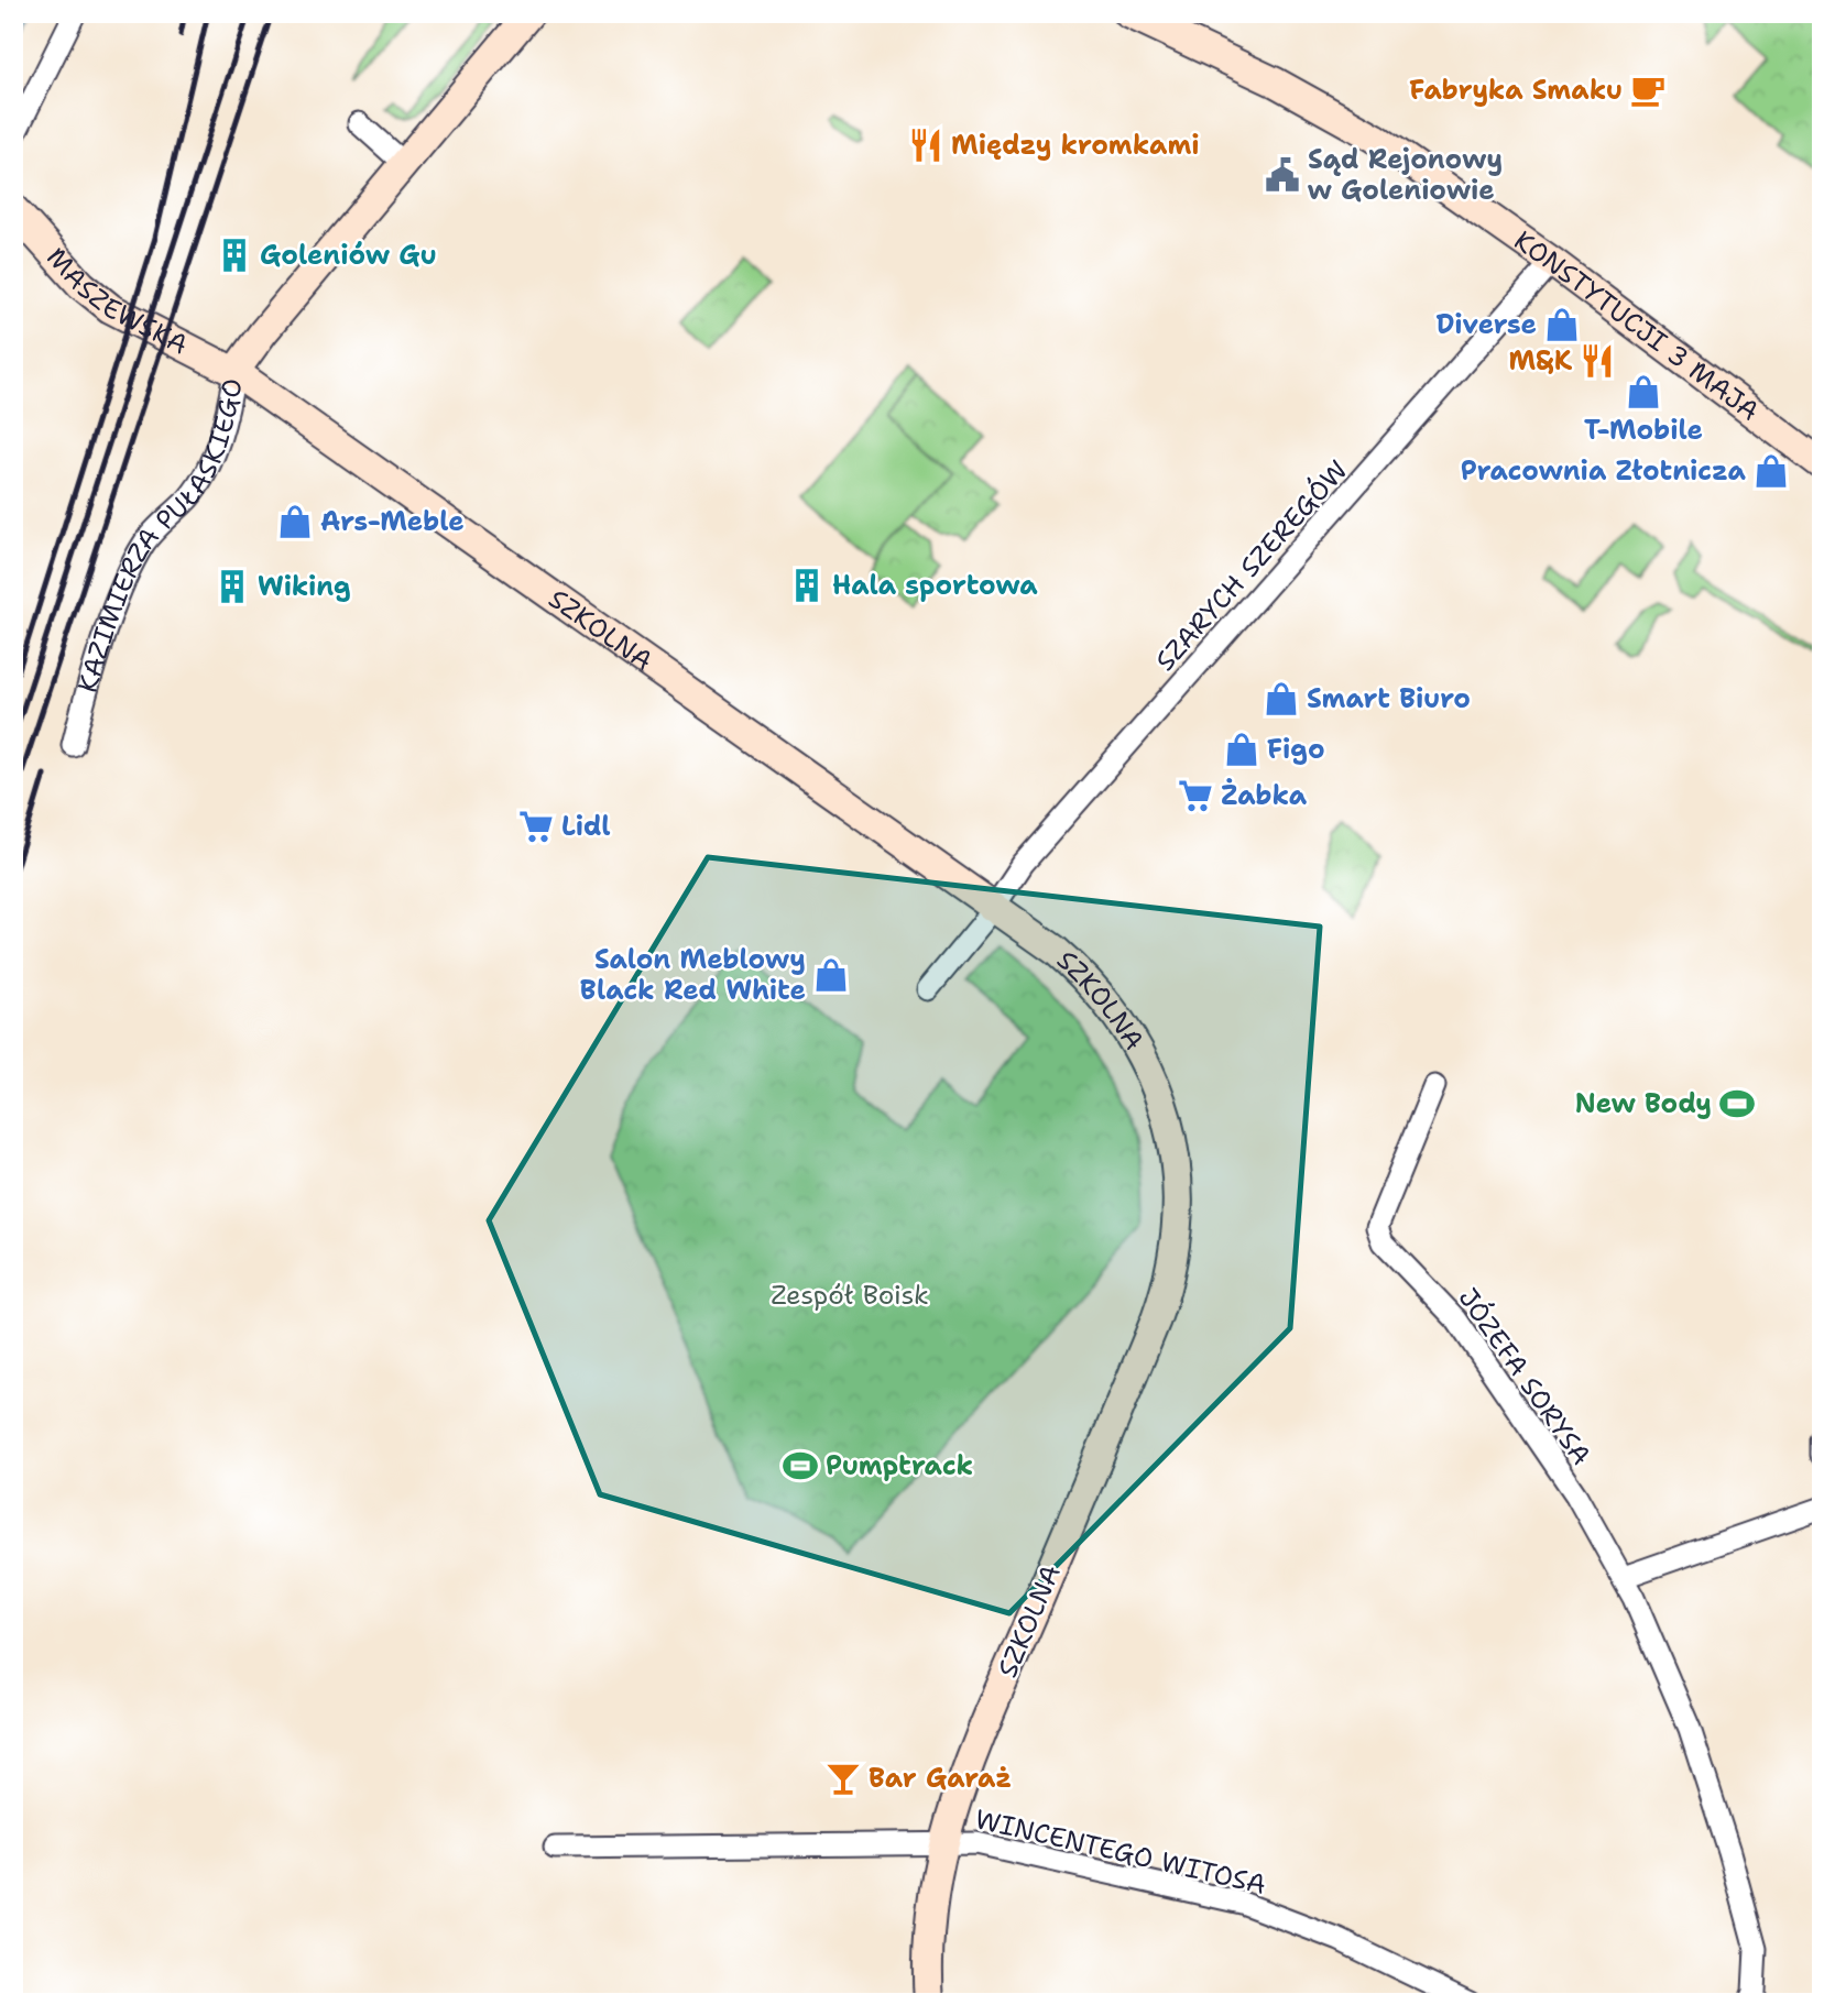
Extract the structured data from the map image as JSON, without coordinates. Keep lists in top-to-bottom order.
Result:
{
  "streets": {
    "street": [
      "MASZEWSKA",
      "KONSTYTUCJI 3 MAJA",
      "KAZIMIERZA PUŁASKIEGO",
      "SZARYCH SZEREGÓW",
      "SZKOLNA",
      "JÓZEFA SORYSA",
      "WINCENTEGO WITOSA"
    ]
  },
  "crossings": [
    ["MASZEWSKA", "KAZIMIERZA PUŁASKIEGO"],
    ["MASZEWSKA", "SZKOLNA"],
    ["KONSTYTUCJI 3 MAJA", "SZARYCH SZEREGÓW"],
    ["KAZIMIERZA PUŁASKIEGO", "SZKOLNA"],
    ["SZARYCH SZEREGÓW", "SZKOLNA"],
    ["SZKOLNA", "WINCENTEGO WITOSA"]
  ],
  "parks": ["Zespół Boisk"],
  "places": {
    "cafe": ["Fabryka Smaku"],
    "restaurant": ["Między kromkami", "M&K"],
    "public building": ["Sąd Rejonowy w Goleniowie"],
    "building": ["Goleniów Gu", "Hala sportowa", "Wiking"],
    "shop": [
      "Diverse",
      "T-Mobile",
      "Pracownia Złotnicza",
      "Ars-Meble",
      "Smart Biuro",
      "Figo",
      "Salon Meblowy Black Red White"
    ],
    "supermarket": ["Żabka", "Lidl"],
    "sports": ["New Body", "Pumptrack"],
    "bar": ["Bar Garaż"]
  }
}
